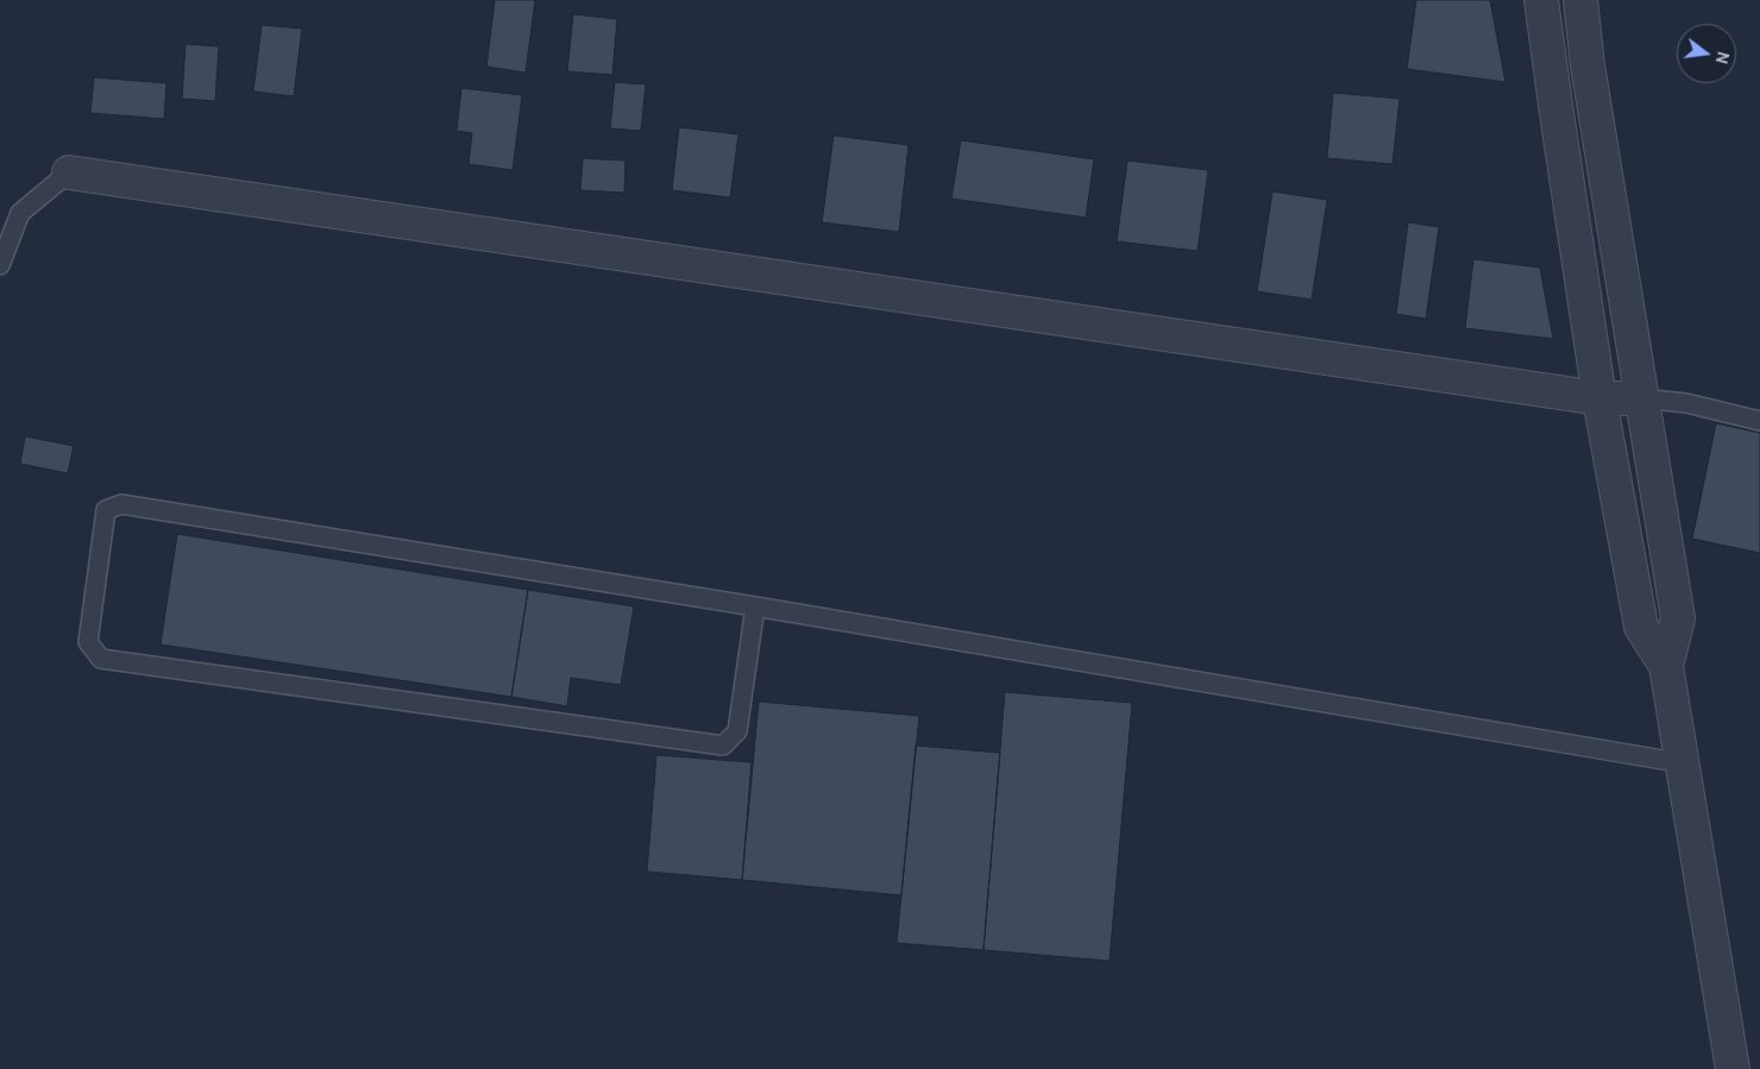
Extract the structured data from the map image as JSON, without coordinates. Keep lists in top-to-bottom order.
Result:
{
  "north": "right"
}
